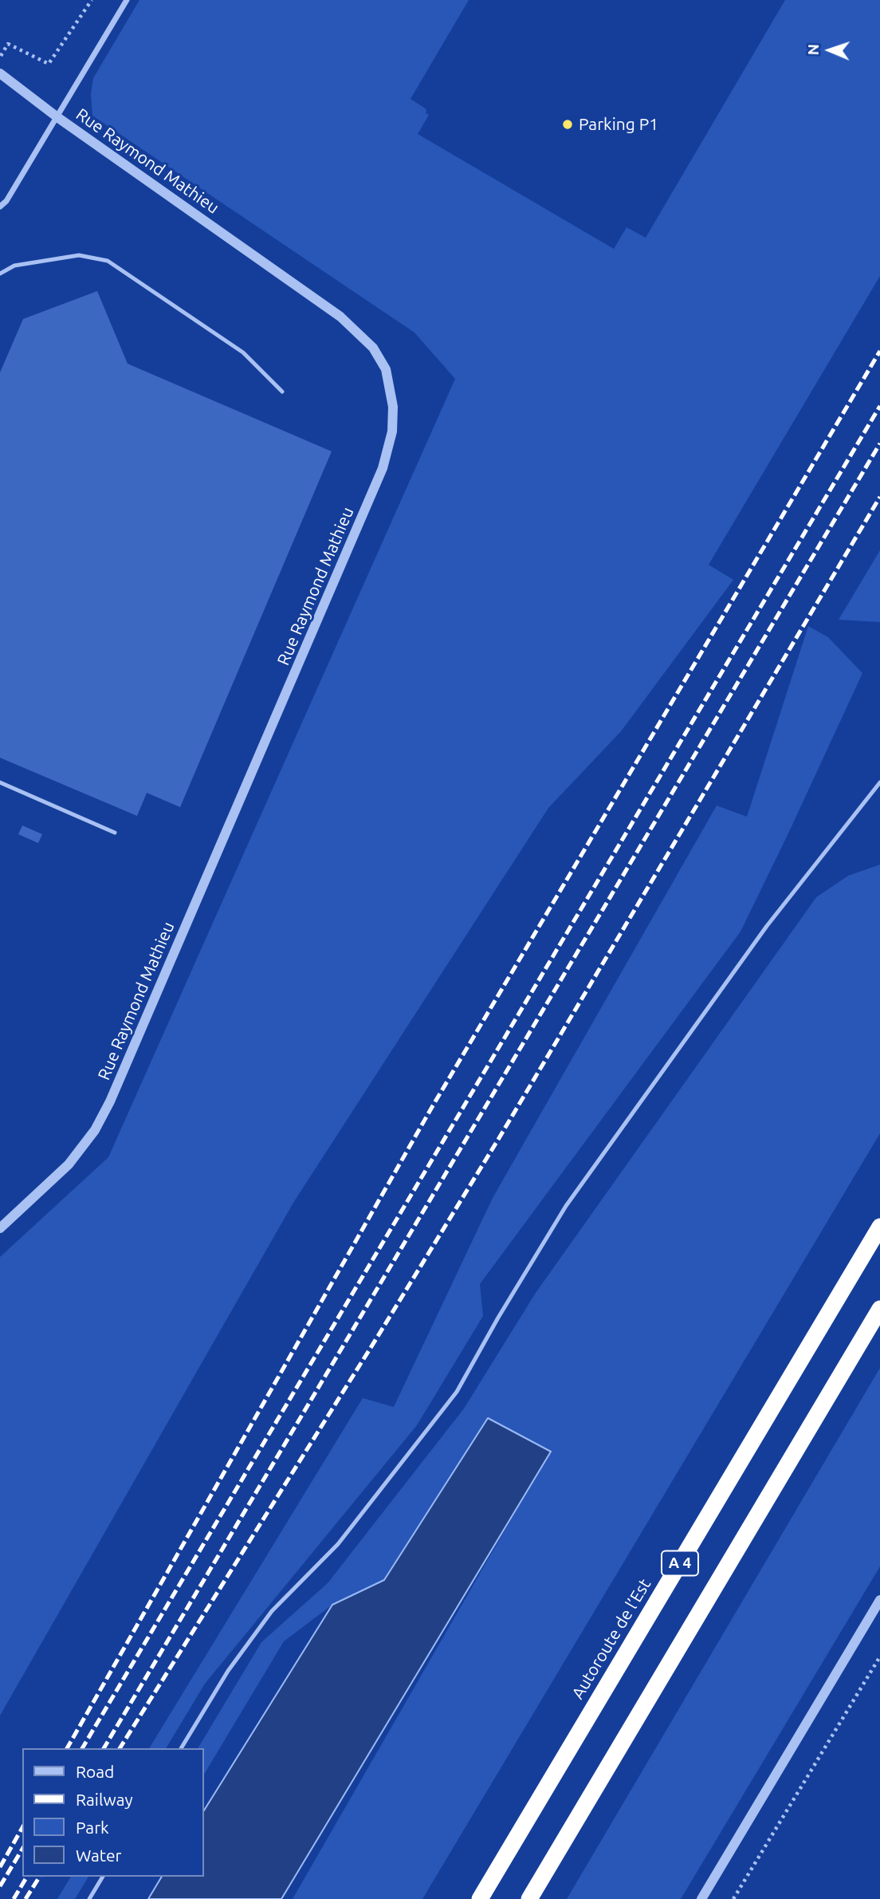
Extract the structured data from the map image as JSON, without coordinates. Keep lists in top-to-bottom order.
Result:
{
  "streets": {
    "highway": ["A 4", "Autoroute de l’Est"],
    "street": ["Rue Raymond Mathieu"]
  },
  "places": ["Parking P1"],
  "legend": [
    "Road",
    "Railway",
    "Park",
    "Water"
  ],
  "north": "left"
}
